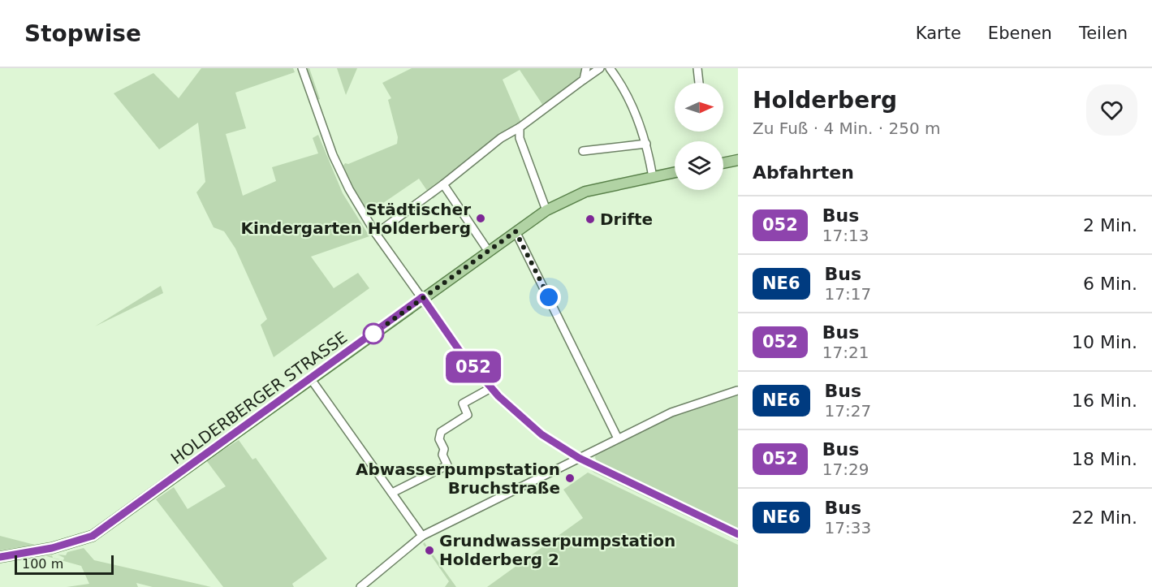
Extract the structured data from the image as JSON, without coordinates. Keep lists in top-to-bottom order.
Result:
{
  "streets": {
    "main road": ["HOLDERBERGER STRASSE"]
  },
  "places": [
    "Städtischer Kindergarten Holderberg",
    "Drifte",
    "Abwasserpumpstation Bruchstraße",
    "Grundwasserpumpstation Holderberg 2"
  ],
  "lines": ["bus line 052"],
  "scale_bar": "100 m",
  "north": "right",
  "page": {
    "header": "Stopwise",
    "nav": ["Karte", "Ebenen", "Teilen"],
    "on_map": "052",
    "heading": [
      ["Holderberg", "Zu Fuß · 4 Min. · 250 m"],
      "Abfahrten"
    ],
    "list": [
      {
        "mark": "052",
        "name": "Bus",
        "note": "17:13",
        "value": "2 Min."
      },
      {
        "mark": "NE6",
        "name": "Bus",
        "note": "17:17",
        "value": "6 Min."
      },
      {
        "mark": "052",
        "name": "Bus",
        "note": "17:21",
        "value": "10 Min."
      },
      {
        "mark": "NE6",
        "name": "Bus",
        "note": "17:27",
        "value": "16 Min."
      },
      {
        "mark": "052",
        "name": "Bus",
        "note": "17:29",
        "value": "18 Min."
      },
      {
        "mark": "NE6",
        "name": "Bus",
        "note": "17:33",
        "value": "22 Min."
      }
    ],
    "scale": "100 m"
  }
}
